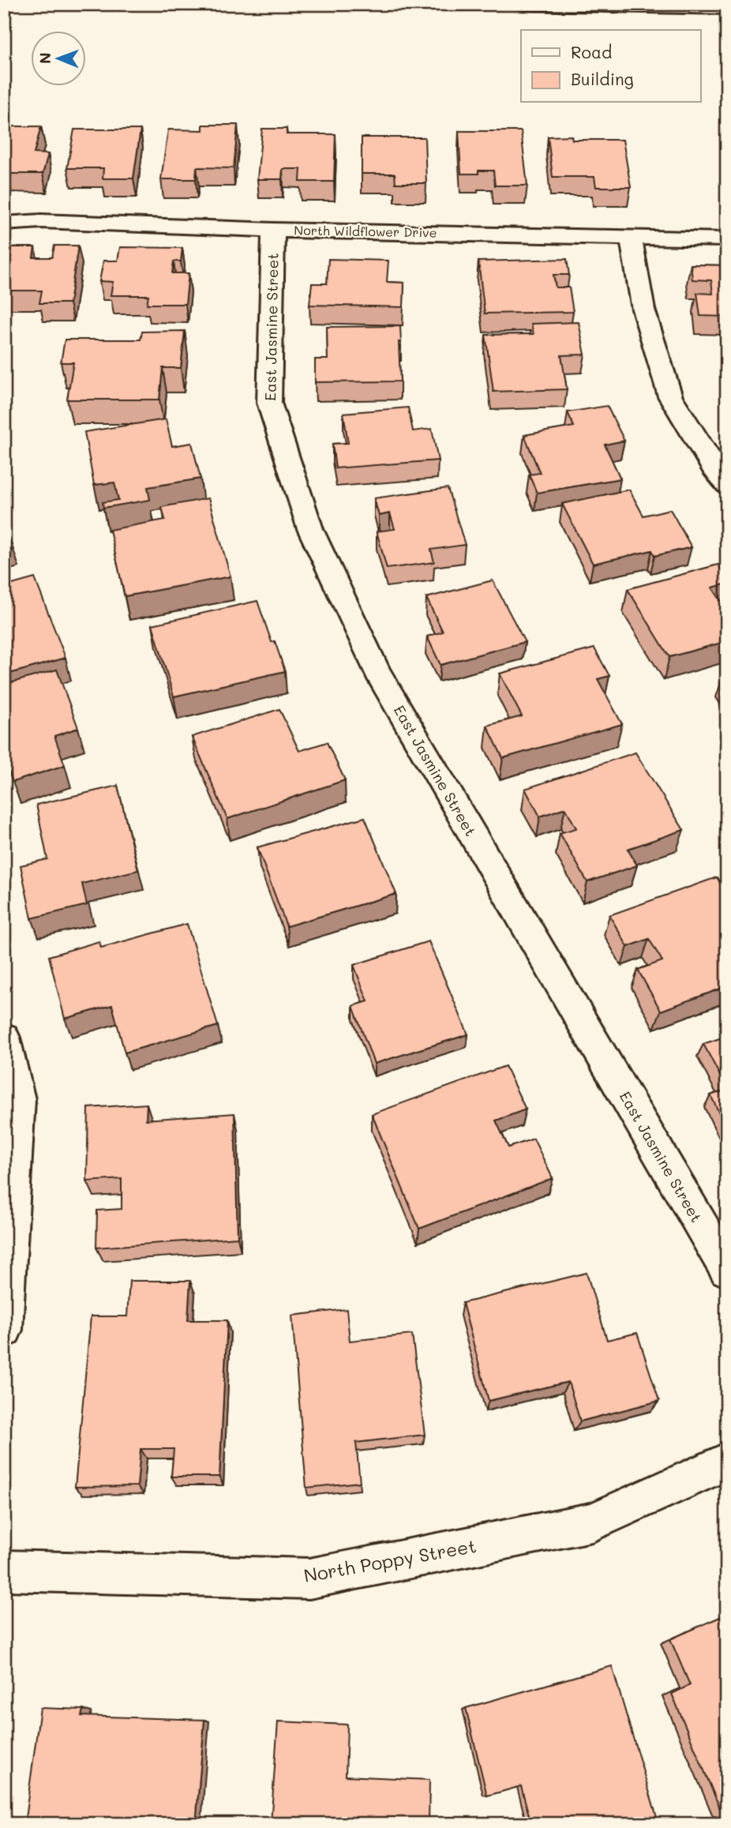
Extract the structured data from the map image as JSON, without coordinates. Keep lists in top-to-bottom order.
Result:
{
  "streets": {
    "street": ["North Wildflower Drive", "East Jasmine Street", "North Poppy Street"]
  },
  "crossings": [
    ["North Wildflower Drive", "East Jasmine Street"]
  ],
  "legend": ["Road", "Building"],
  "north": "left"
}
